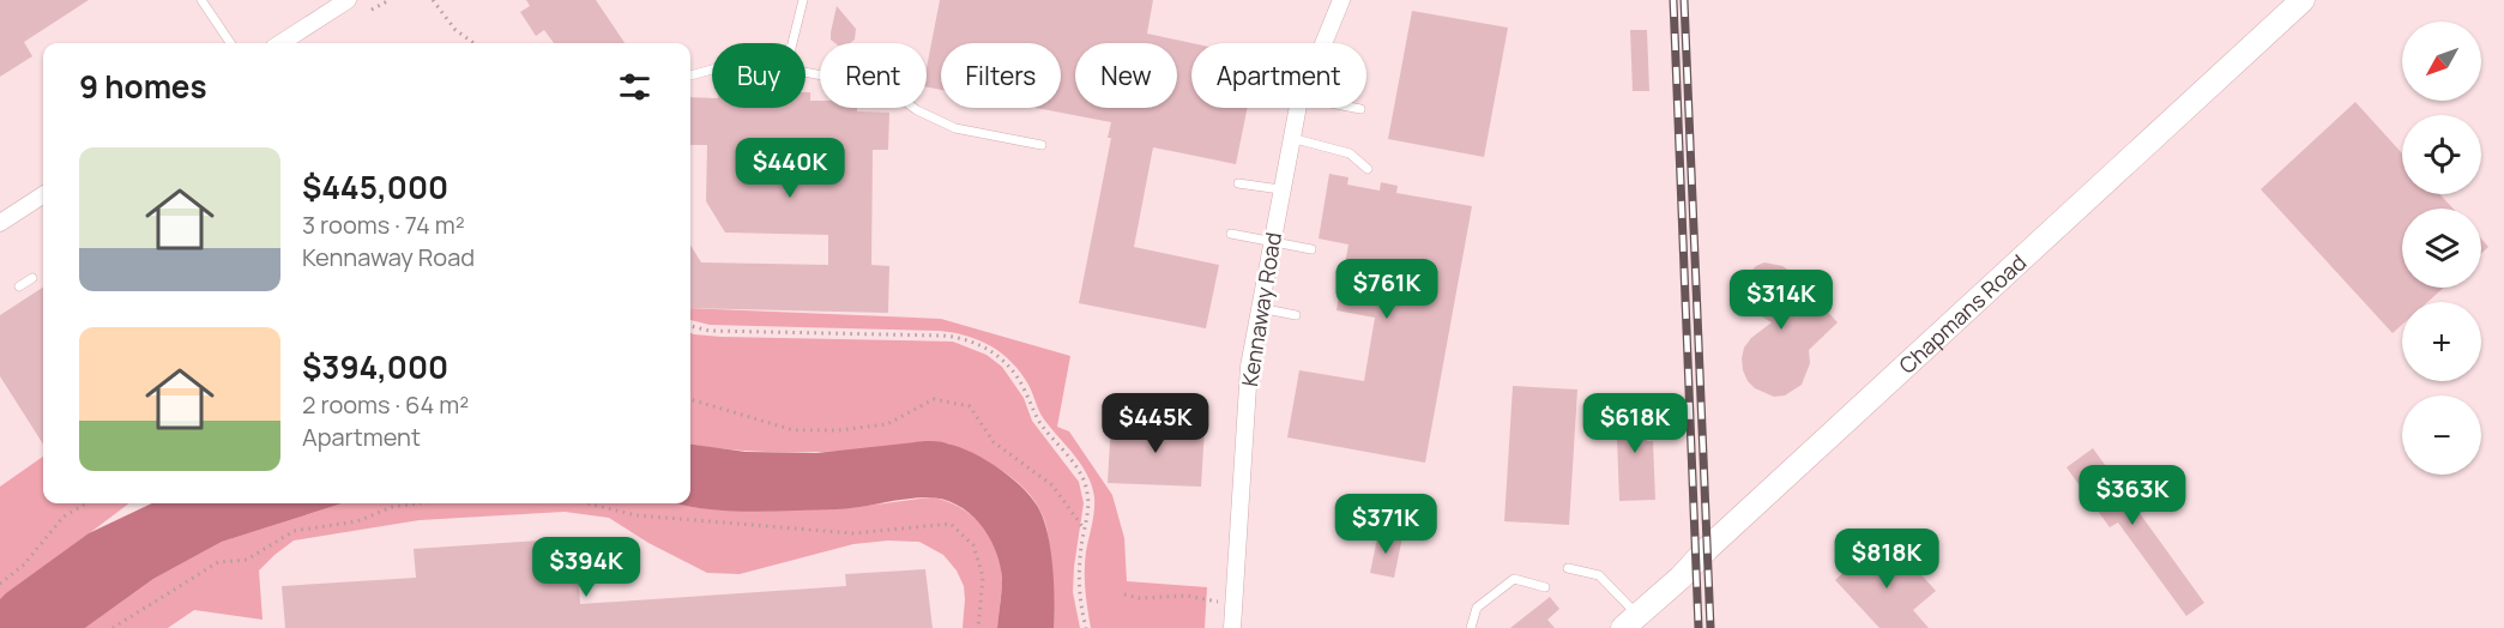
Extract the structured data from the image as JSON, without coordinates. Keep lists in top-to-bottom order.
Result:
{
  "streets": {
    "street": ["Kennaway Road", "Chapmans Road"]
  },
  "north": "bottom left",
  "page": {
    "map_buttons": ["+", "−"],
    "chip": [
      "Buy",
      "Rent",
      "Filters",
      "New",
      "Apartment"
    ],
    "heading": "9 homes",
    "list": [
      {
        "name": "$445,000",
        "note": "3 rooms · 74 m² · Kennaway Road"
      },
      {
        "name": "$394,000",
        "note": "2 rooms · 64 m² · Apartment"
      }
    ],
    "price": [
      "$440K",
      "$761K",
      "$314K",
      "$445K",
      "$618K",
      "$363K",
      "$371K",
      "$818K",
      "$394K"
    ]
  }
}
